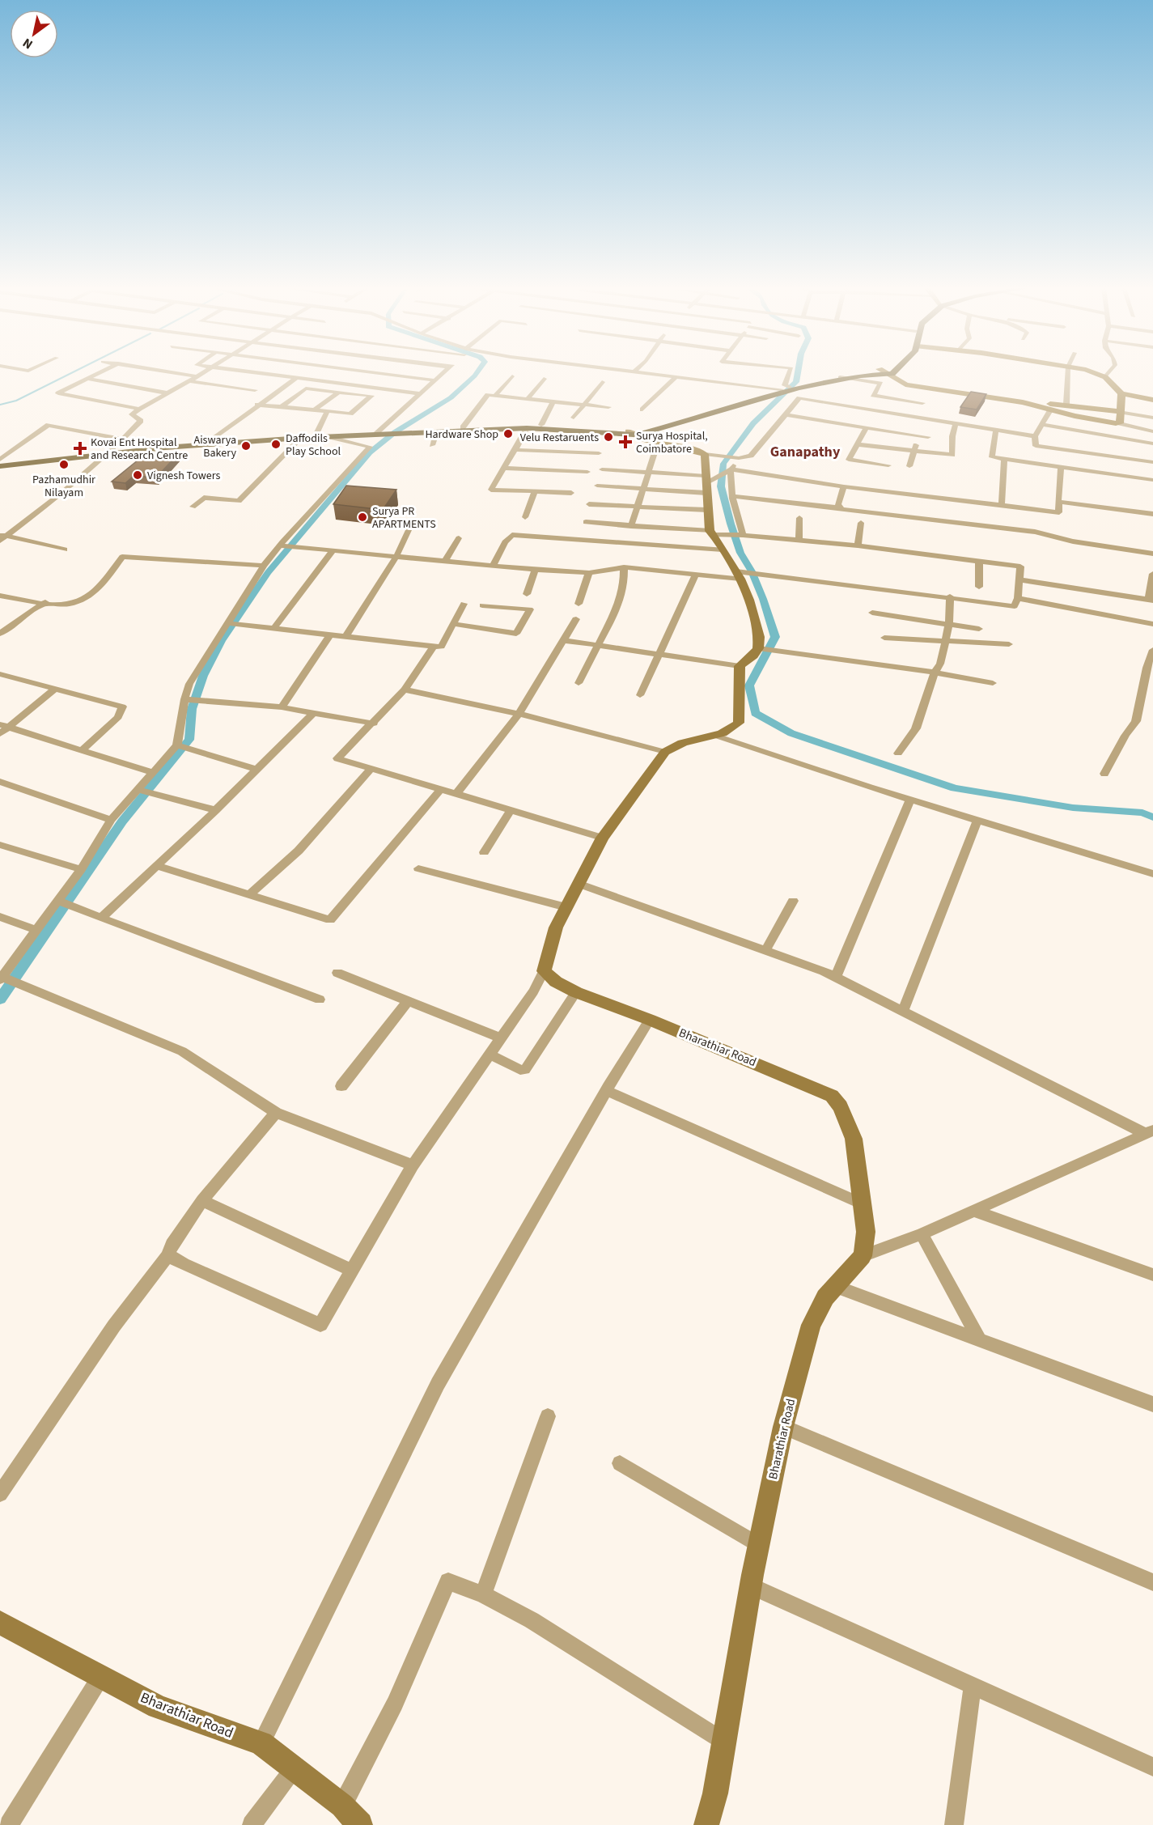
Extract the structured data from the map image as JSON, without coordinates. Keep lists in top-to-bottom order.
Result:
{
  "streets": {
    "main road": ["Bharathiar Road"]
  },
  "districts": ["Ganapathy"],
  "places": {
    "other": [
      "Hardware Shop",
      "Velu Restaruents",
      "Daffodils Play School",
      "Aiswarya Bakery",
      "Pazhamudhir Nilayam",
      "Vignesh Towers",
      "Surya PR APARTMENTS"
    ],
    "health": ["Surya Hospital, Coimbatore", "Kovai Ent Hospital and Research Centre"]
  },
  "north": "bottom left"
}
